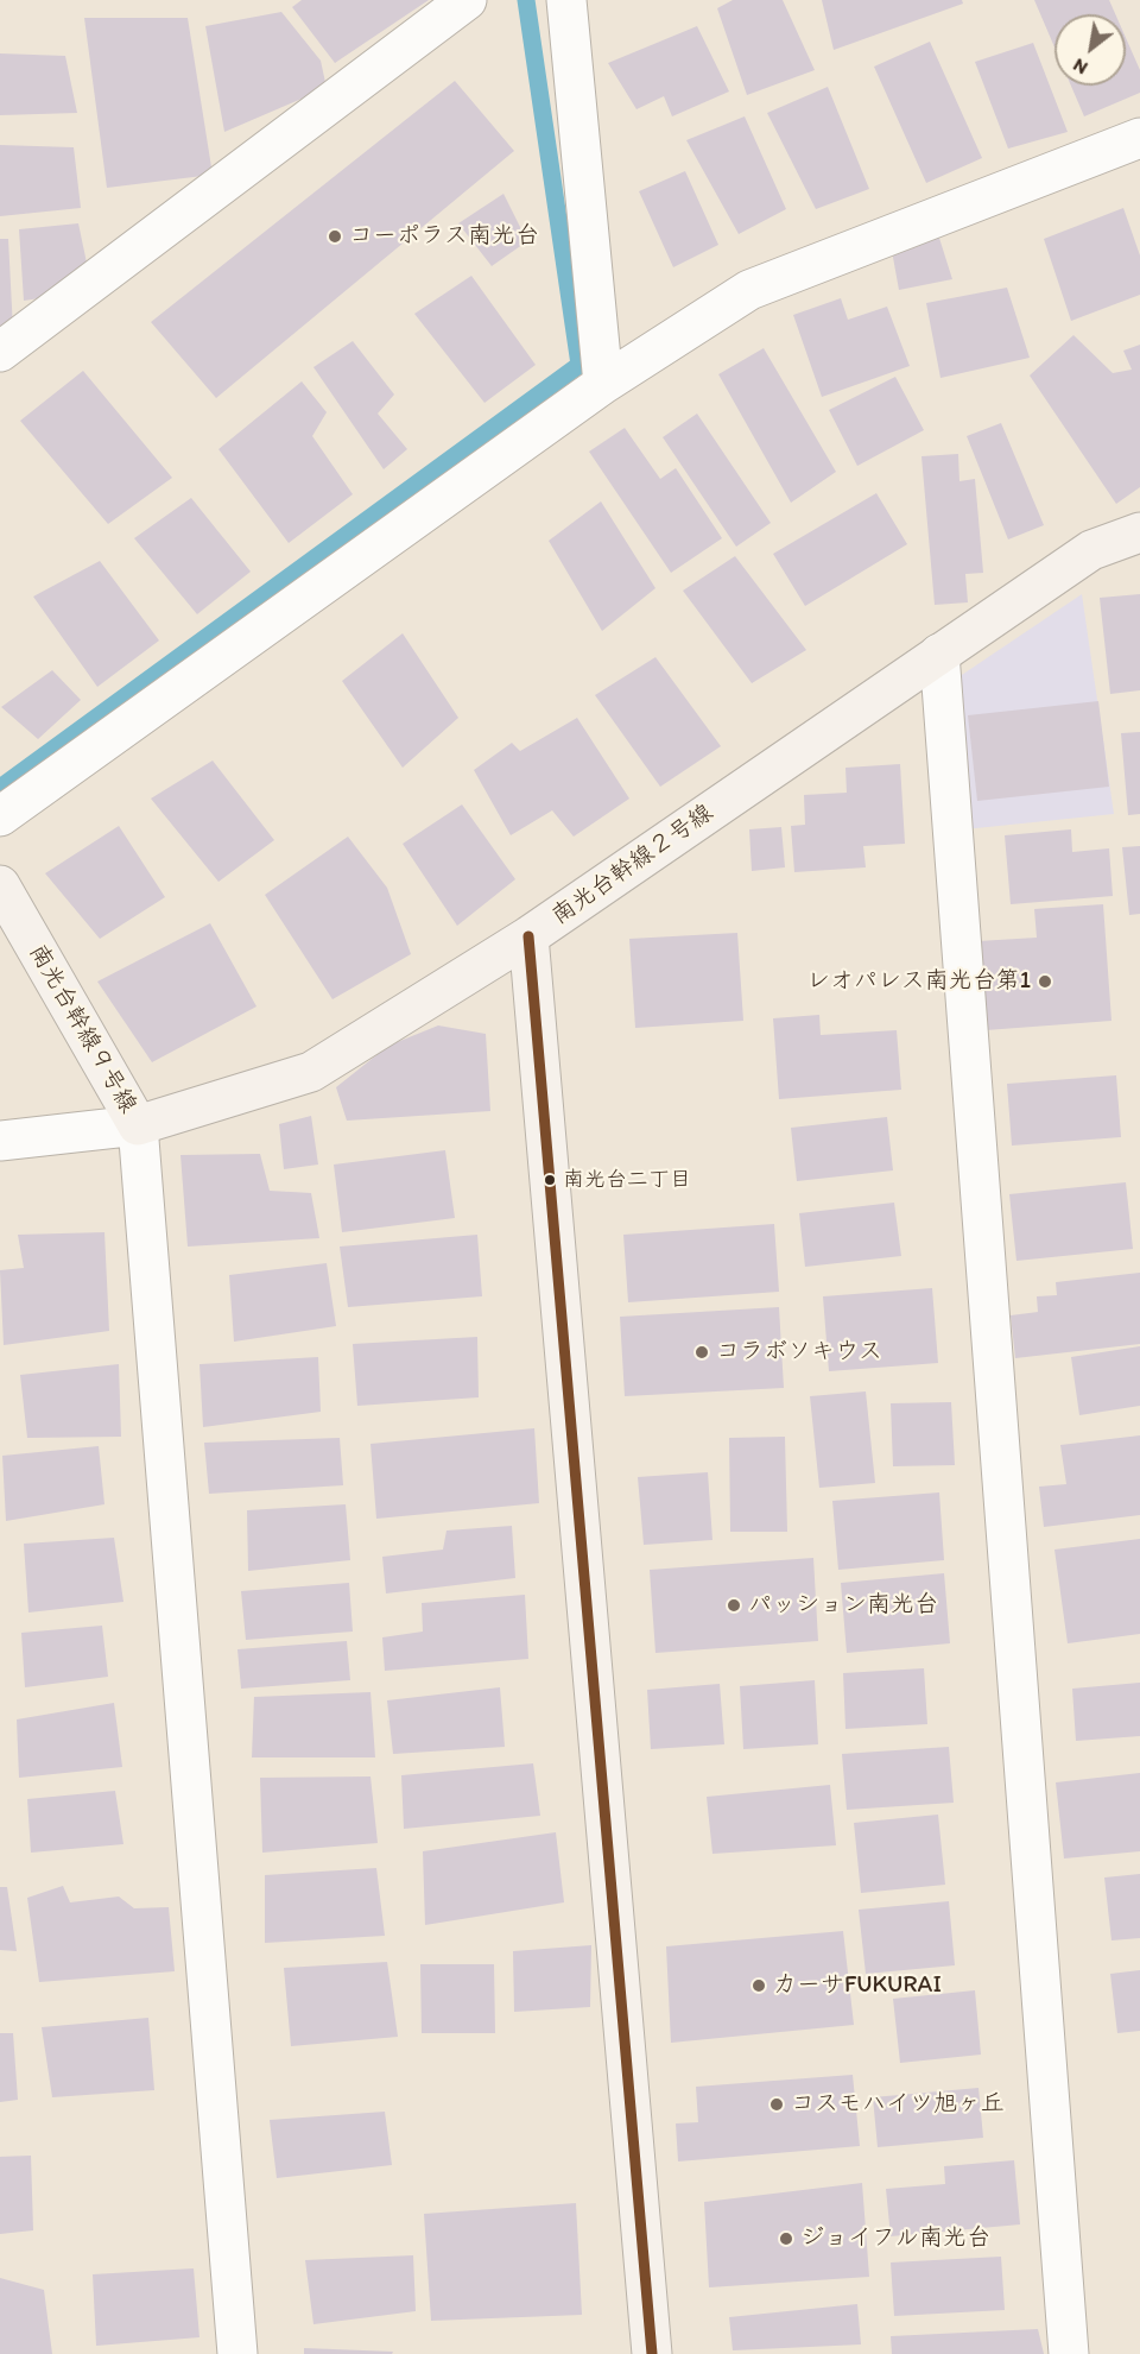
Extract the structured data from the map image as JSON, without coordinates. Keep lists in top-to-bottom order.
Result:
{
  "streets": {
    "street": ["南光台幹線２号線", "南光台幹線９号線"]
  },
  "crossings": [
    ["南光台幹線２号線", "南光台幹線９号線"]
  ],
  "places": [
    "コーポラス南光台",
    "レオパレス南光台第1",
    "南光台二丁目",
    "コラボソキウス",
    "パッション南光台",
    "カーサFUKURAI",
    "コスモハイツ旭ヶ丘",
    "ジョイフル南光台"
  ],
  "north": "bottom left"
}
